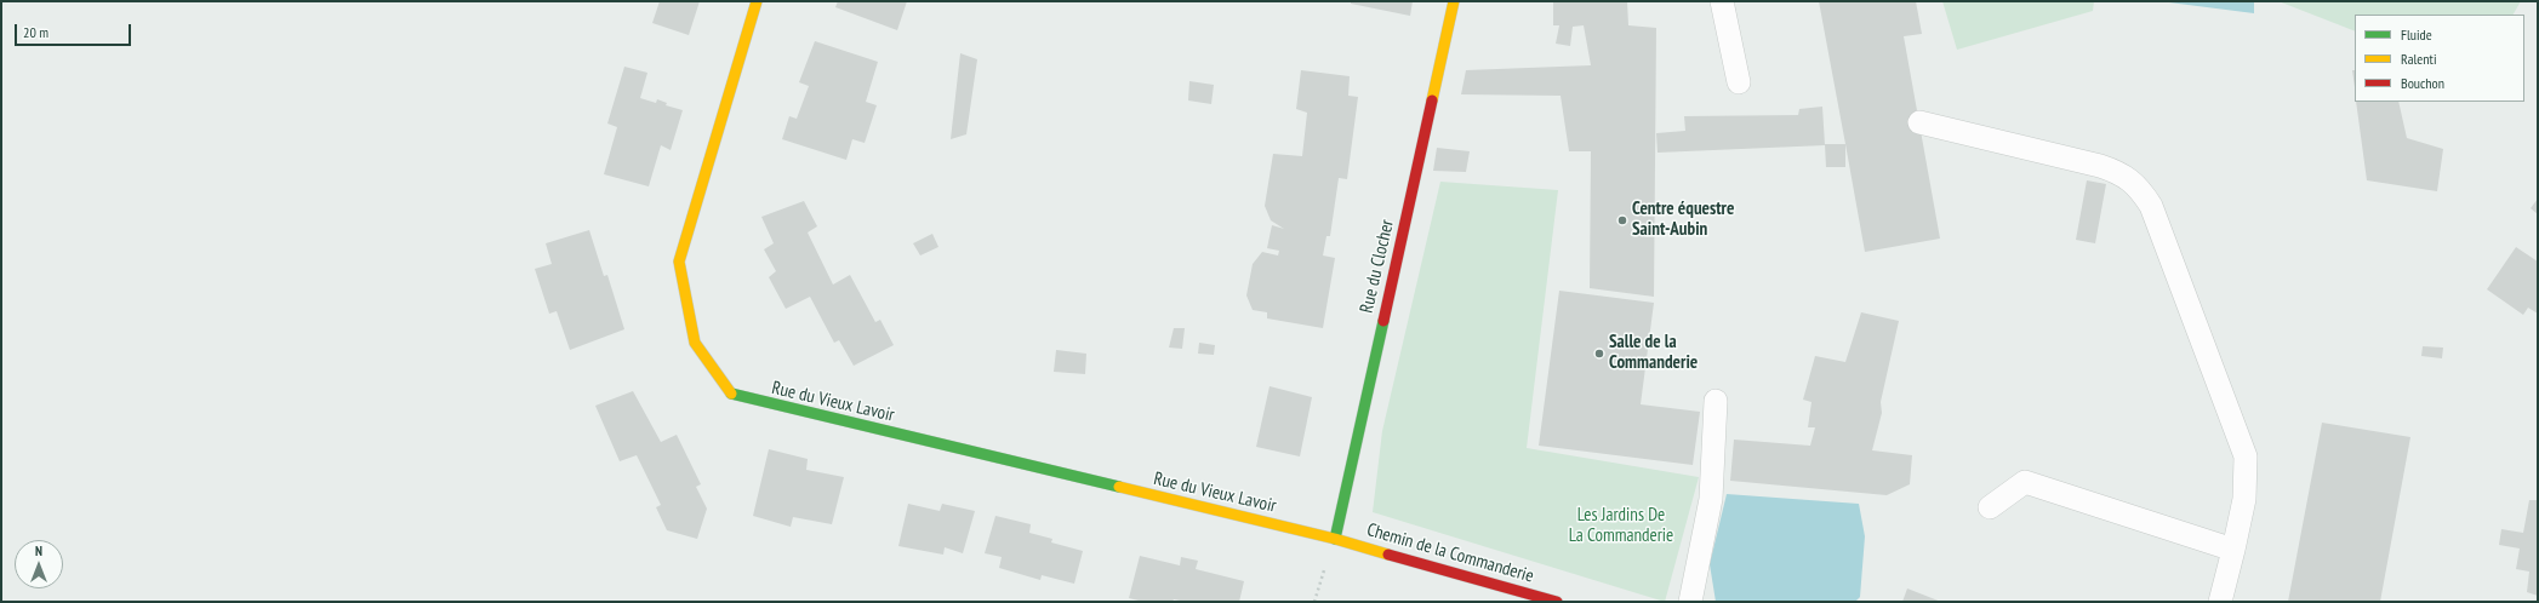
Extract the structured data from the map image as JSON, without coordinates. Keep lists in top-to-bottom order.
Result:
{
  "streets": {
    "street": ["Rue du Clocher", "Rue du Vieux Lavoir", "Chemin de la Commanderie"]
  },
  "crossings": [
    ["Rue du Clocher", "Rue du Vieux Lavoir"],
    ["Rue du Clocher", "Chemin de la Commanderie"],
    ["Rue du Vieux Lavoir", "Chemin de la Commanderie"]
  ],
  "parks": ["Les Jardins De La Commanderie"],
  "places": ["Centre équestre Saint-Aubin", "Salle de la Commanderie"],
  "legend": ["Fluide", "Ralenti", "Bouchon"],
  "scale_bar": "20 m",
  "north": "top"
}
